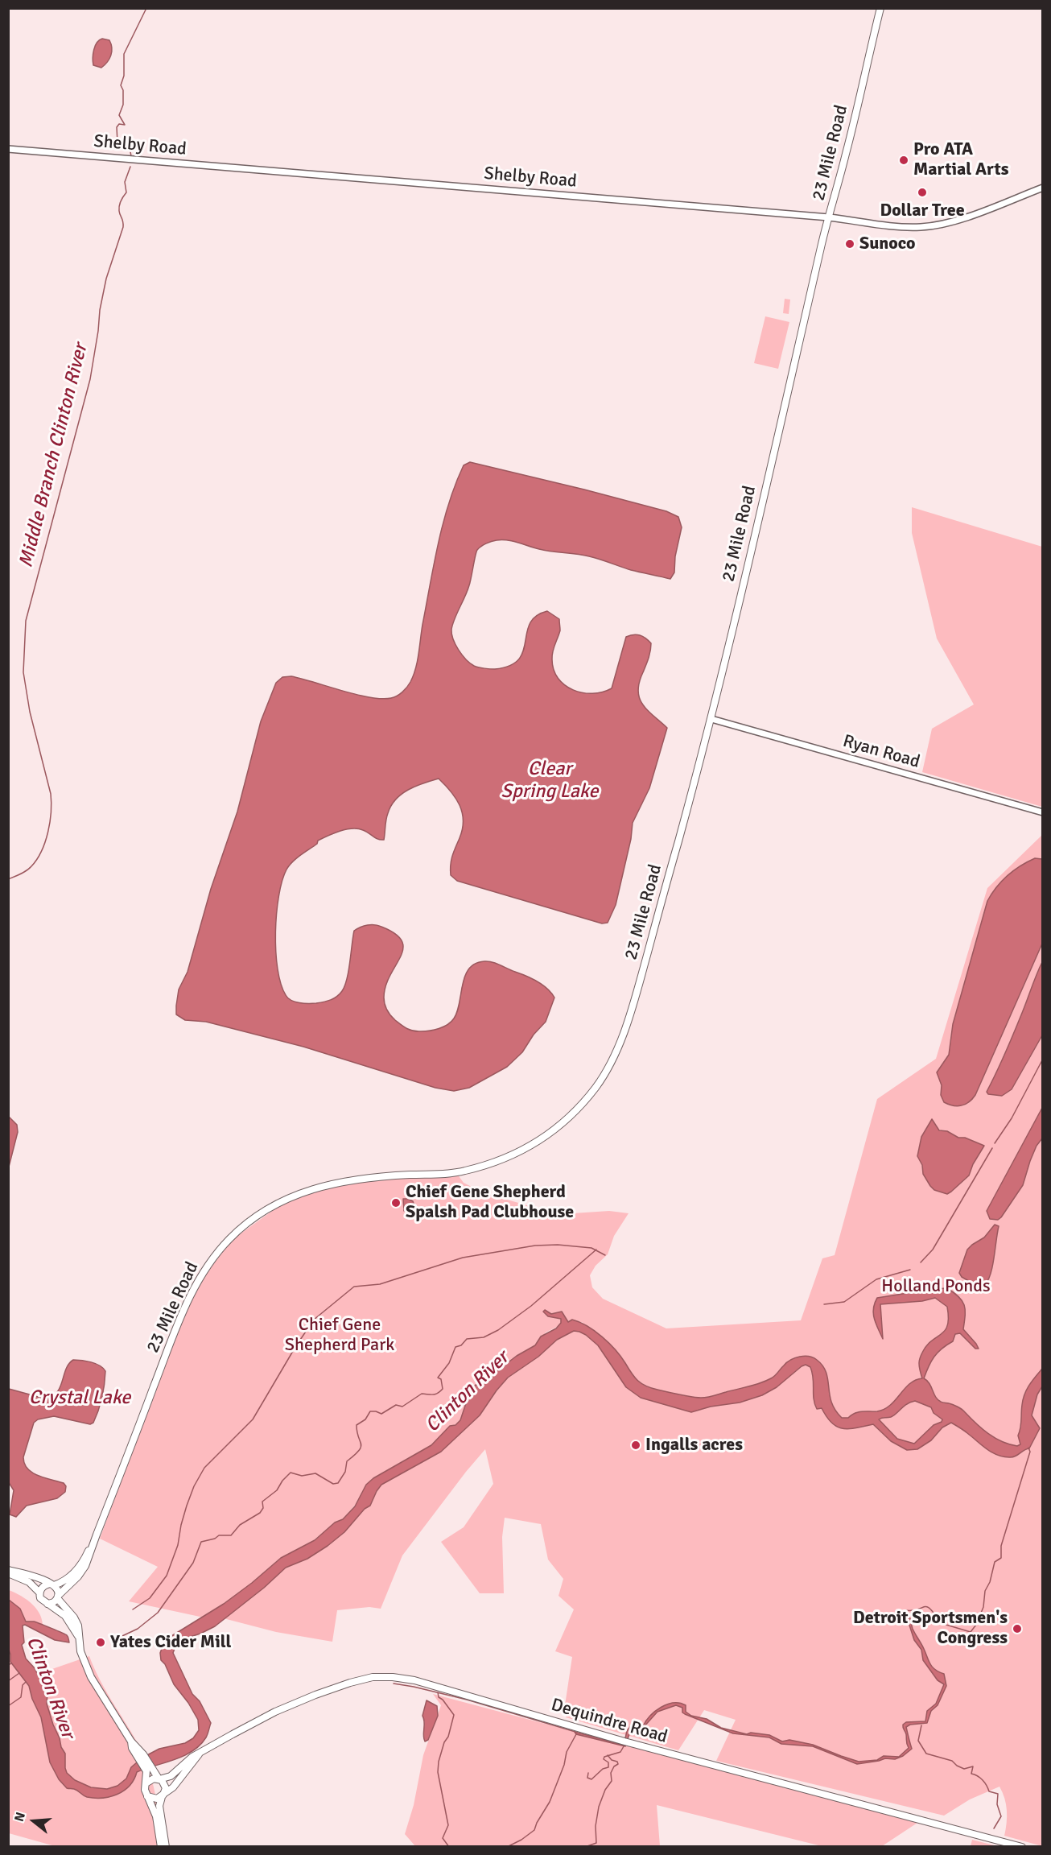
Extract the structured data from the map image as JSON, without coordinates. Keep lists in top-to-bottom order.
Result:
{
  "streets": {
    "main road": ["23 Mile Road", "Dequindre Road"],
    "street": ["Shelby Road", "Ryan Road"]
  },
  "crossings": [
    ["Shelby Road", "23 Mile Road"],
    ["23 Mile Road", "Ryan Road"]
  ],
  "water": [
    "Middle Branch Clinton River",
    "Clear Spring Lake",
    "Clinton River",
    "Crystal Lake"
  ],
  "parks": ["Holland Ponds", "Chief Gene Shepherd Park"],
  "places": [
    "Pro ATA Martial Arts",
    "Dollar Tree",
    "Sunoco",
    "Chief Gene Shepherd Spalsh Pad Clubhouse",
    "Ingalls acres",
    "Detroit Sportsmen's Congress",
    "Yates Cider Mill"
  ],
  "north": "left"
}
